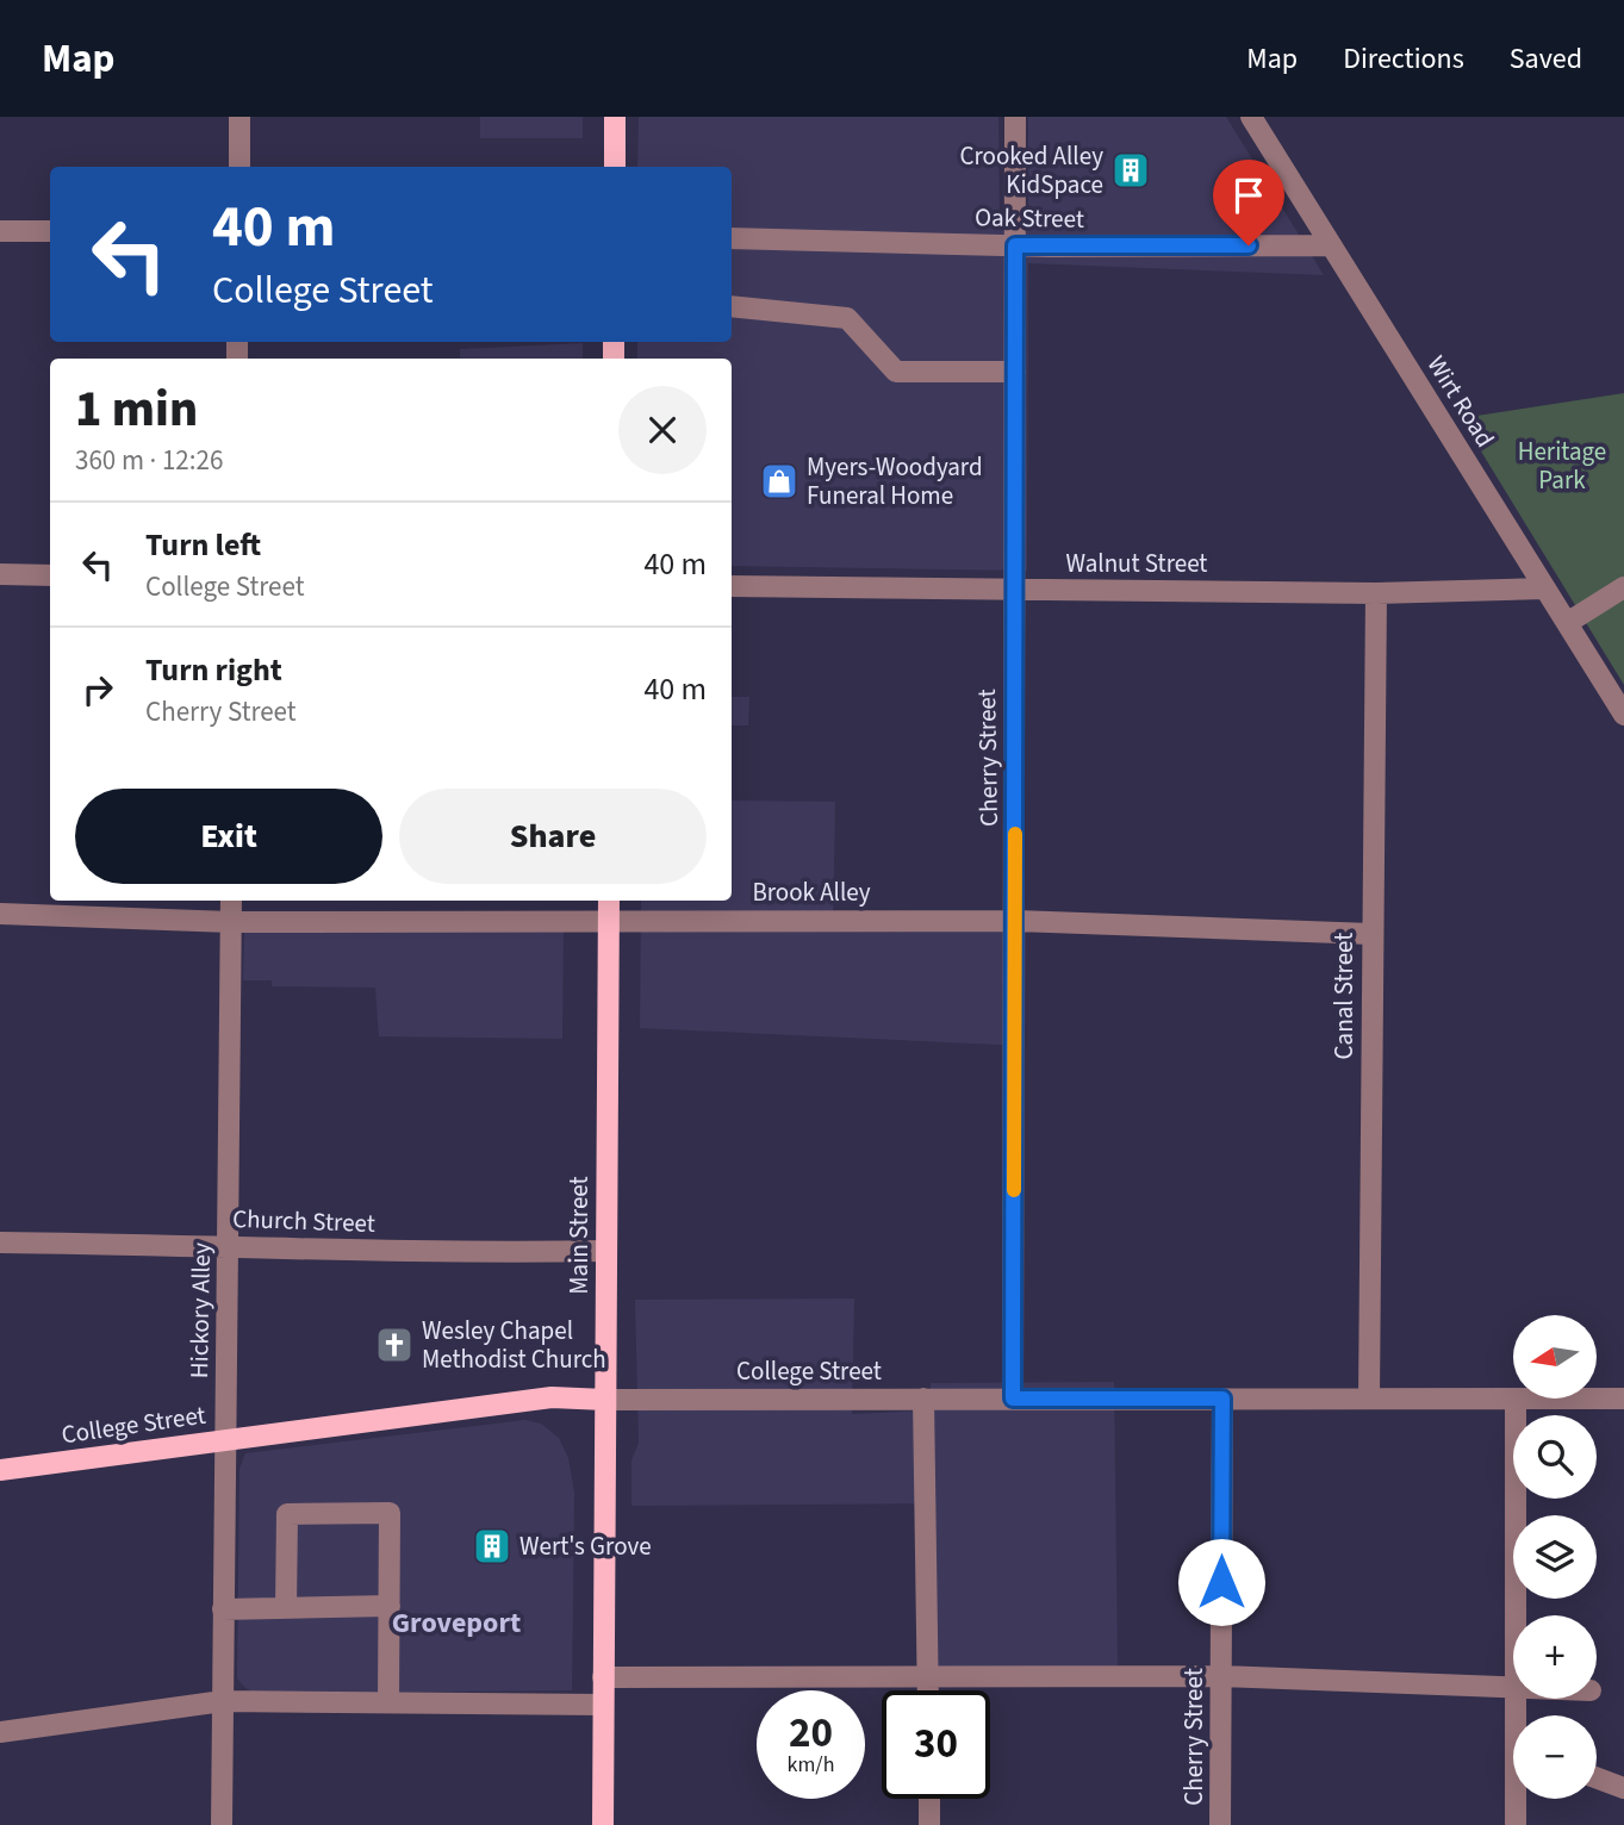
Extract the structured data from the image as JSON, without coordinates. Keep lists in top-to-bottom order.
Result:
{
  "streets": {
    "main road": ["Main Street", "College Street"],
    "street": [
      "Oak Street",
      "Wirt Road",
      "Walnut Street",
      "Cherry Street",
      "Brook Alley",
      "Canal Street",
      "Church Street",
      "Hickory Alley"
    ]
  },
  "crossings": [
    ["Oak Street", "Wirt Road"],
    ["Oak Street", "Cherry Street"],
    ["Wirt Road", "Walnut Street"],
    ["Walnut Street", "Cherry Street"],
    ["Walnut Street", "Canal Street"],
    ["Cherry Street", "Brook Alley"],
    ["Cherry Street", "College Street"],
    ["Brook Alley", "Canal Street"],
    ["Brook Alley", "Main Street"],
    ["Brook Alley", "Hickory Alley"],
    ["Canal Street", "College Street"],
    ["Church Street", "Main Street"],
    ["Church Street", "Hickory Alley"],
    ["Main Street", "College Street"],
    ["Hickory Alley", "College Street"]
  ],
  "districts": ["Groveport"],
  "parks": ["Heritage Park"],
  "places": {
    "building": ["Crooked Alley KidSpace", "Wert's Grove"],
    "shop": ["Myers-Woodyard Funeral Home"],
    "church": ["Wesley Chapel Methodist Church"]
  },
  "north": "left",
  "page": {
    "header": "Map",
    "nav": ["Map", "Directions", "Saved"],
    "turn": ["40 m", "College Street"],
    "heading": ["1 min", "360 m · 12:26"],
    "list": [
      {
        "name": "Turn left",
        "note": "College Street",
        "value": "40 m"
      },
      {
        "name": "Turn right",
        "note": "Cherry Street",
        "value": "40 m"
      }
    ],
    "buttons": ["Exit", "Share"],
    "map_buttons": ["+", "−"],
    "speed": "20 km/h",
    "limit": "30"
  }
}
